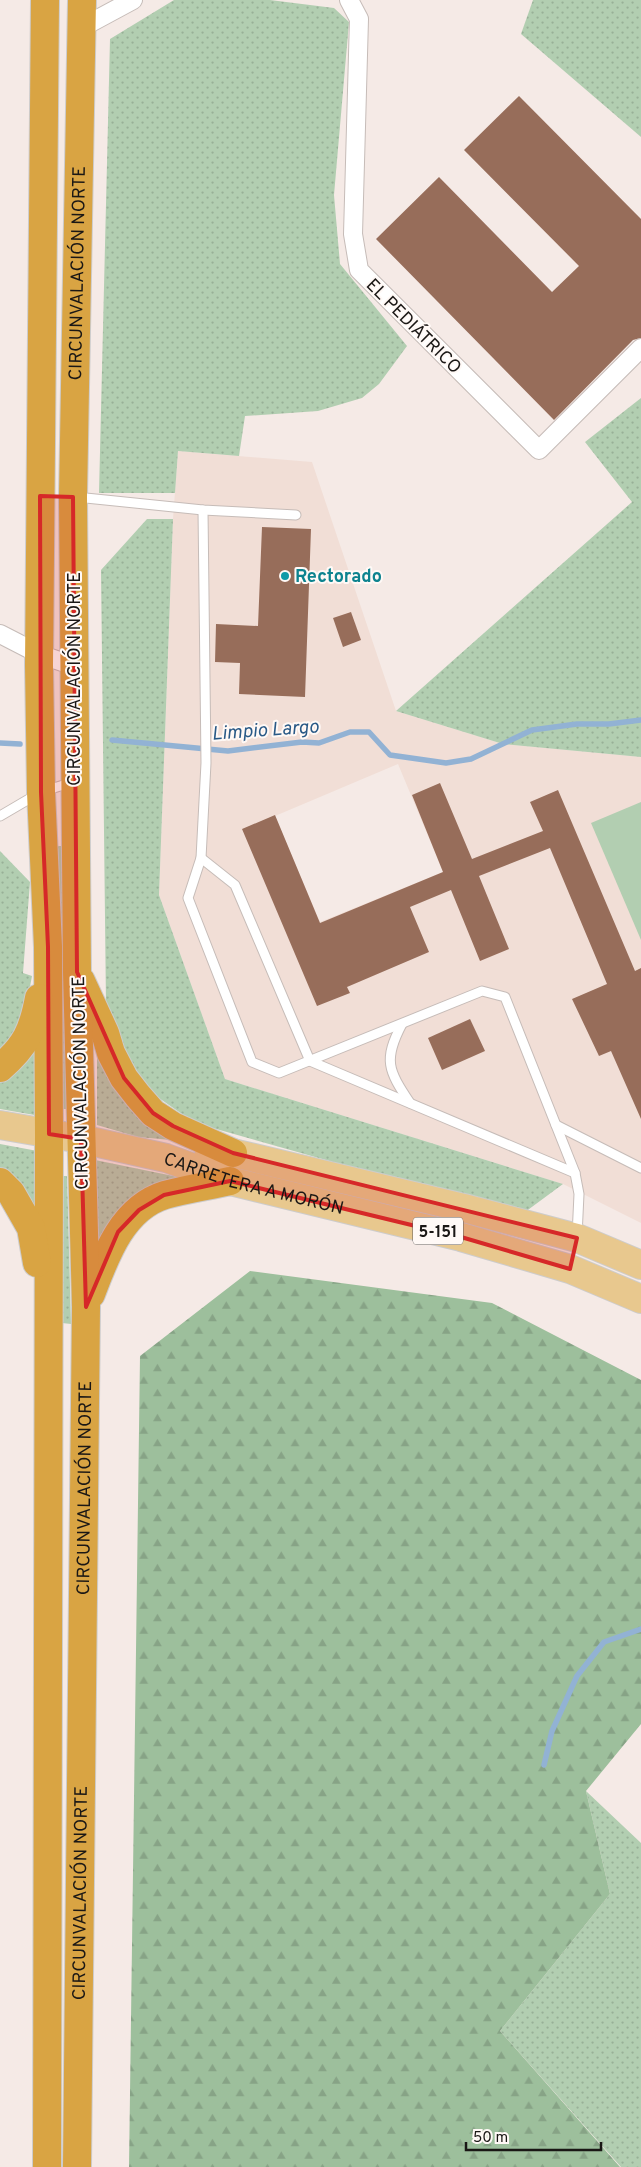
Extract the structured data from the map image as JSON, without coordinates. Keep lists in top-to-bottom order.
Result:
{
  "streets": {
    "highway": ["CIRCUNVALACIÓN NORTE"],
    "main road": ["CARRETERA A MORÓN", "5-151"],
    "street": ["EL PEDIÁTRICO"]
  },
  "crossings": [
    ["CIRCUNVALACIÓN NORTE", "5-151"],
    ["CARRETERA A MORÓN", "5-151"]
  ],
  "water": ["Limpio Largo"],
  "places": ["Rectorado"],
  "scale_bar": "50 m"
}
